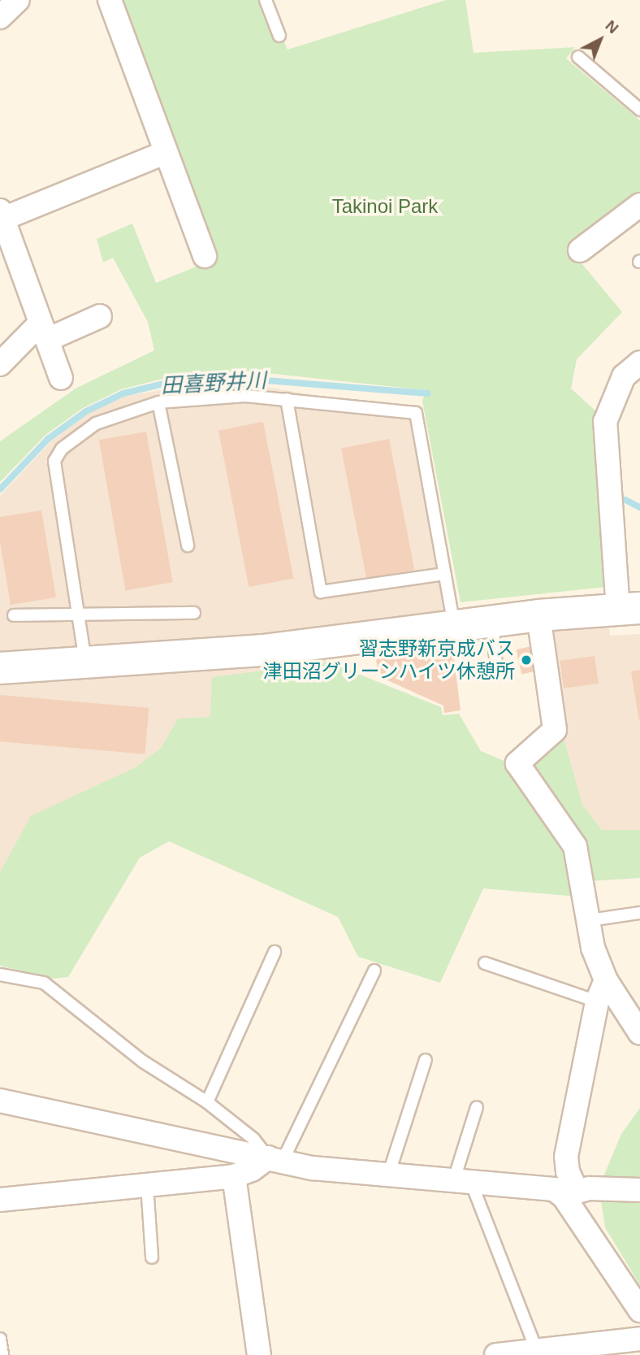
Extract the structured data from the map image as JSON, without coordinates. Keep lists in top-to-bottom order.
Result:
{
  "water": ["田喜野井川"],
  "parks": ["Takinoi Park"],
  "places": ["習志野新京成バス 津田沼グリーンハイツ休憩所"],
  "north": "top right"
}
